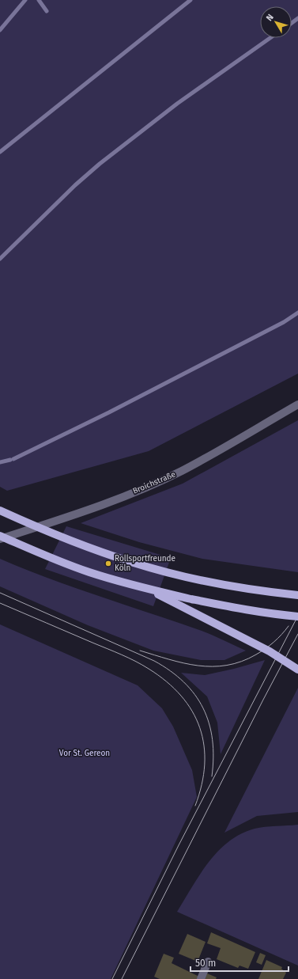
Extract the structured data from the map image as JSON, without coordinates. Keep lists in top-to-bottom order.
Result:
{
  "streets": {
    "street": ["Broichstraße"]
  },
  "parks": ["Vor St. Gereon"],
  "places": ["Rollsportfreunde Köln"],
  "scale_bar": "50 m",
  "north": "top left"
}
